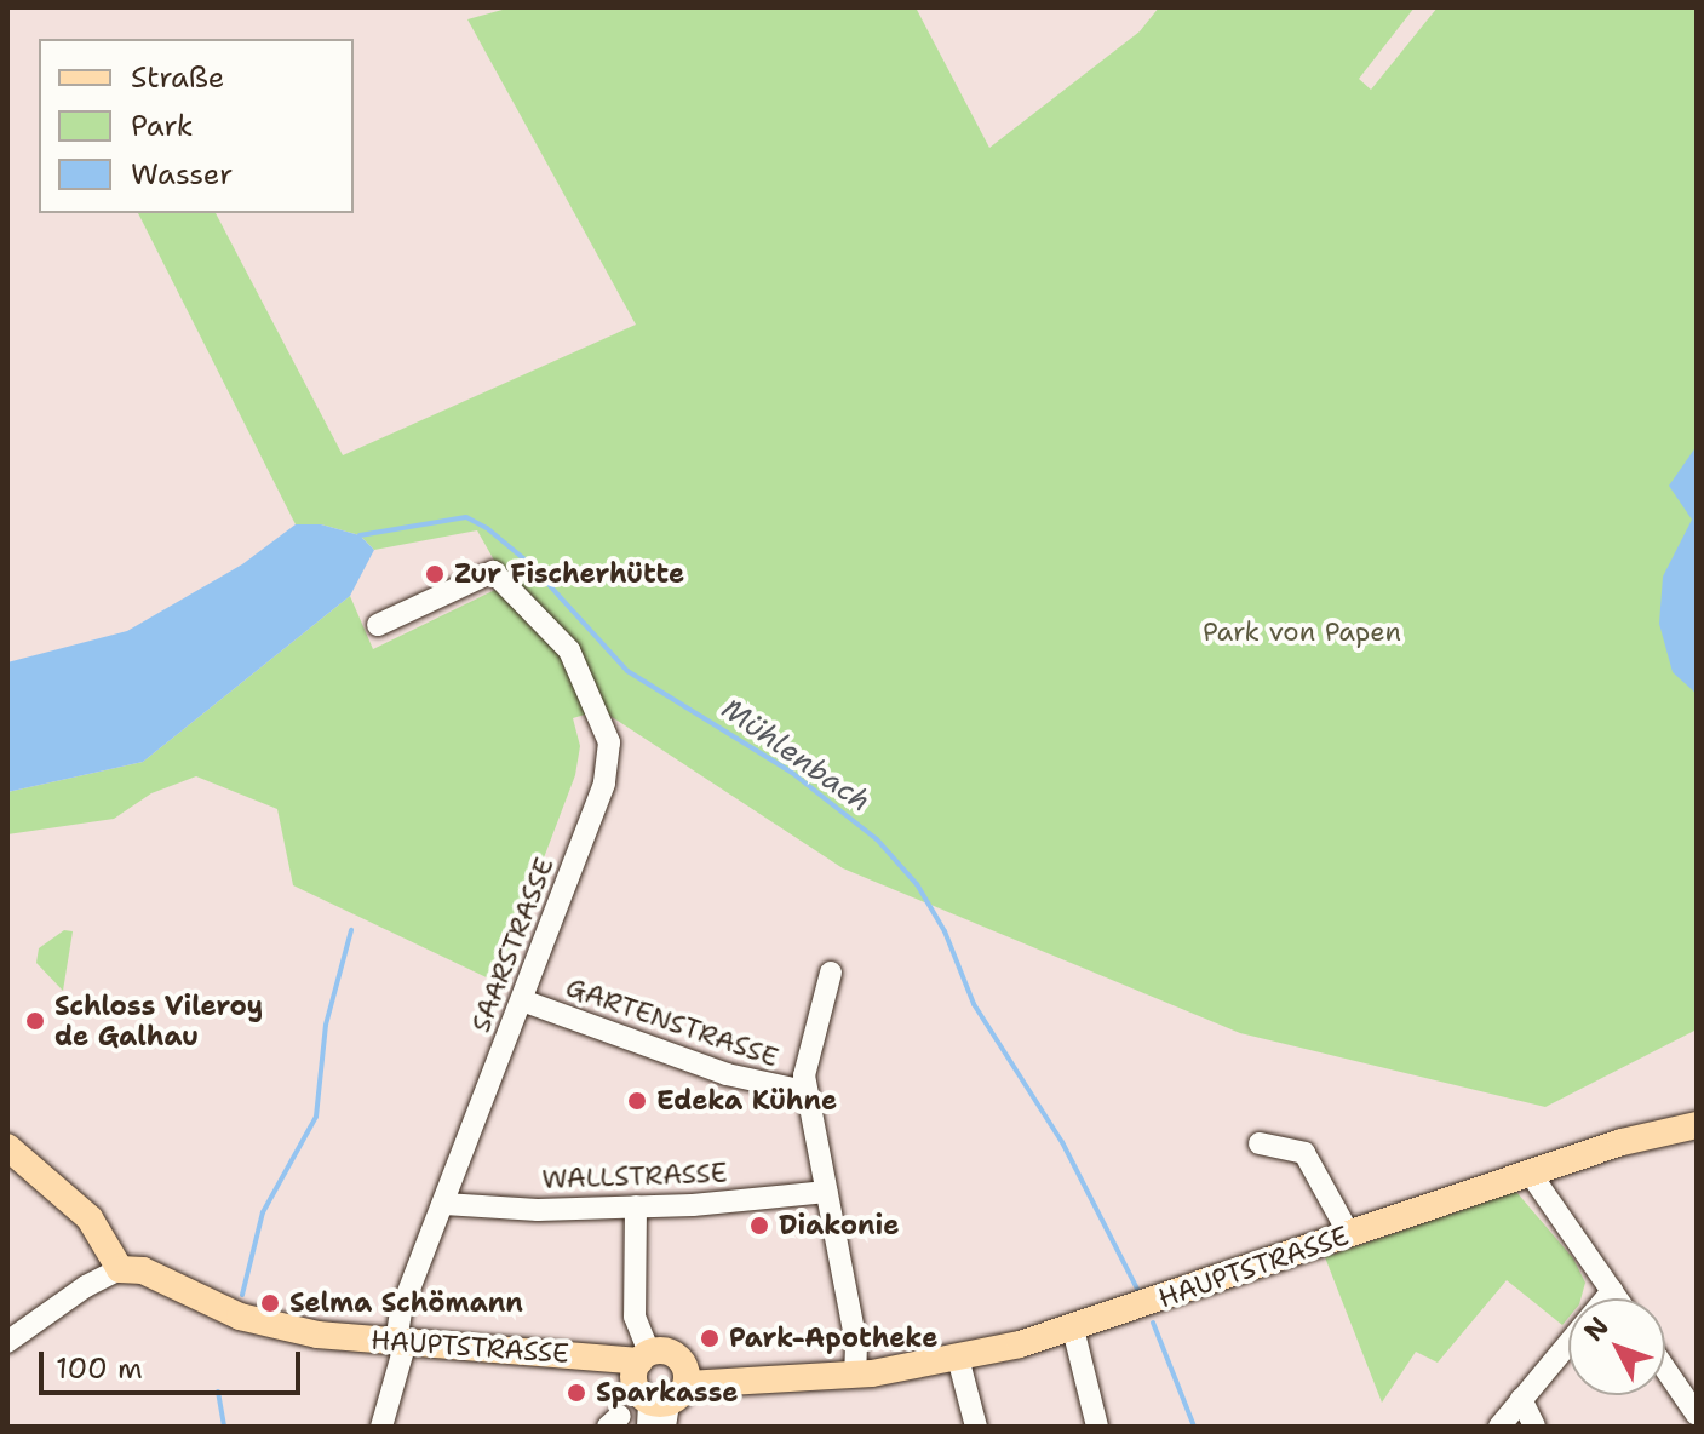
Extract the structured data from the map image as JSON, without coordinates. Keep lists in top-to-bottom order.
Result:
{
  "streets": {
    "main road": ["HAUPTSTRASSE"],
    "street": ["SAARSTRASSE", "GARTENSTRASSE", "WALLSTRASSE"]
  },
  "crossings": [
    ["SAARSTRASSE", "GARTENSTRASSE"],
    ["SAARSTRASSE", "WALLSTRASSE"],
    ["SAARSTRASSE", "HAUPTSTRASSE"]
  ],
  "water": ["Mühlenbach"],
  "parks": ["Park von Papen"],
  "places": [
    "Zur Fischerhütte",
    "Schloss Vileroy de Galhau",
    "Edeka Kühne",
    "Diakonie",
    "Selma Schömann",
    "Park-Apotheke",
    "Sparkasse"
  ],
  "legend": ["Straße", "Park", "Wasser"],
  "scale_bar": "100 m",
  "north": "top left"
}
